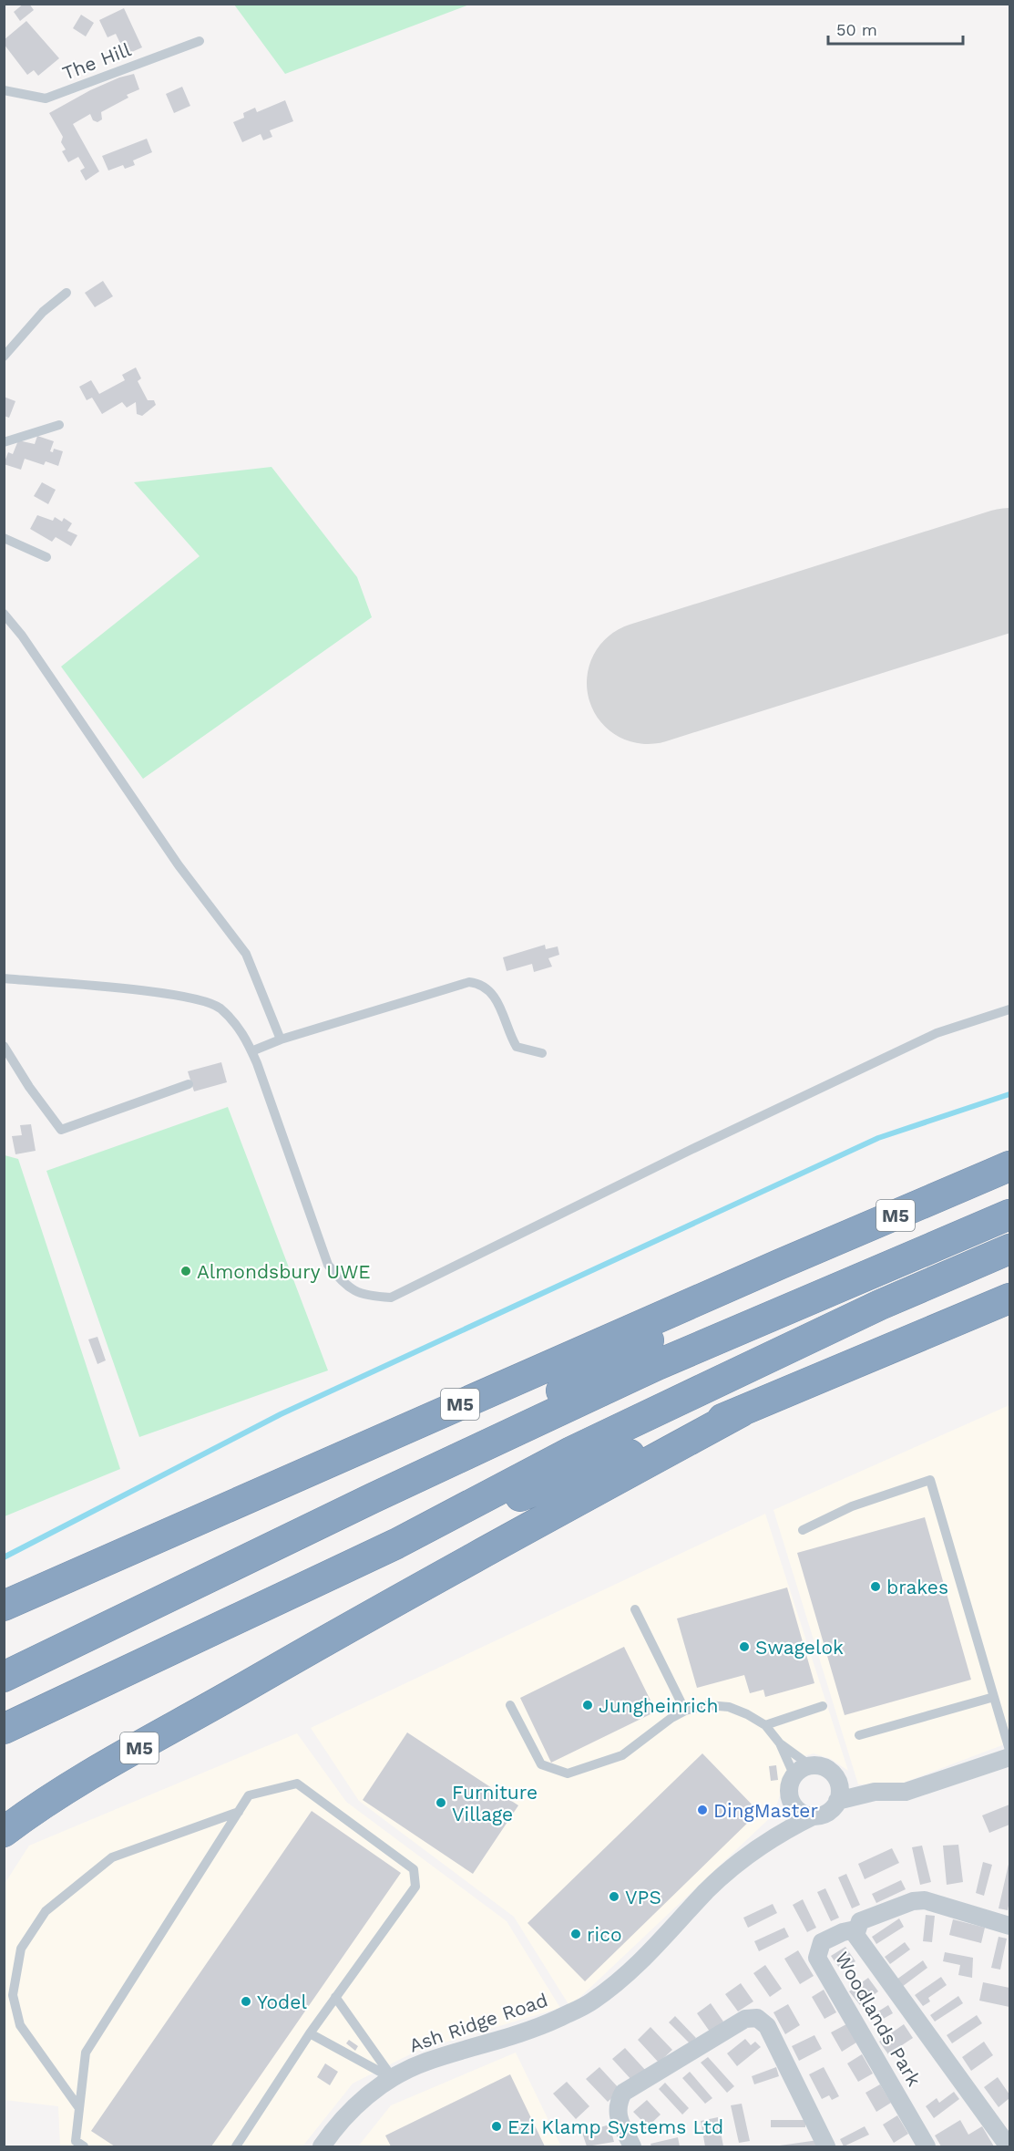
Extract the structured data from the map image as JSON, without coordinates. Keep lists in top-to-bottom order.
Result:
{
  "streets": {
    "highway": ["M5"],
    "street": ["Woodlands Park", "Ash Ridge Road"],
    "lane": ["The Hill"]
  },
  "places": [
    "Almondsbury UWE",
    "brakes",
    "Swagelok",
    "Jungheinrich",
    "Furniture Village",
    "DingMaster",
    "VPS",
    "rico",
    "Yodel",
    "Ezi Klamp Systems Ltd"
  ],
  "scale_bar": "50 m"
}
